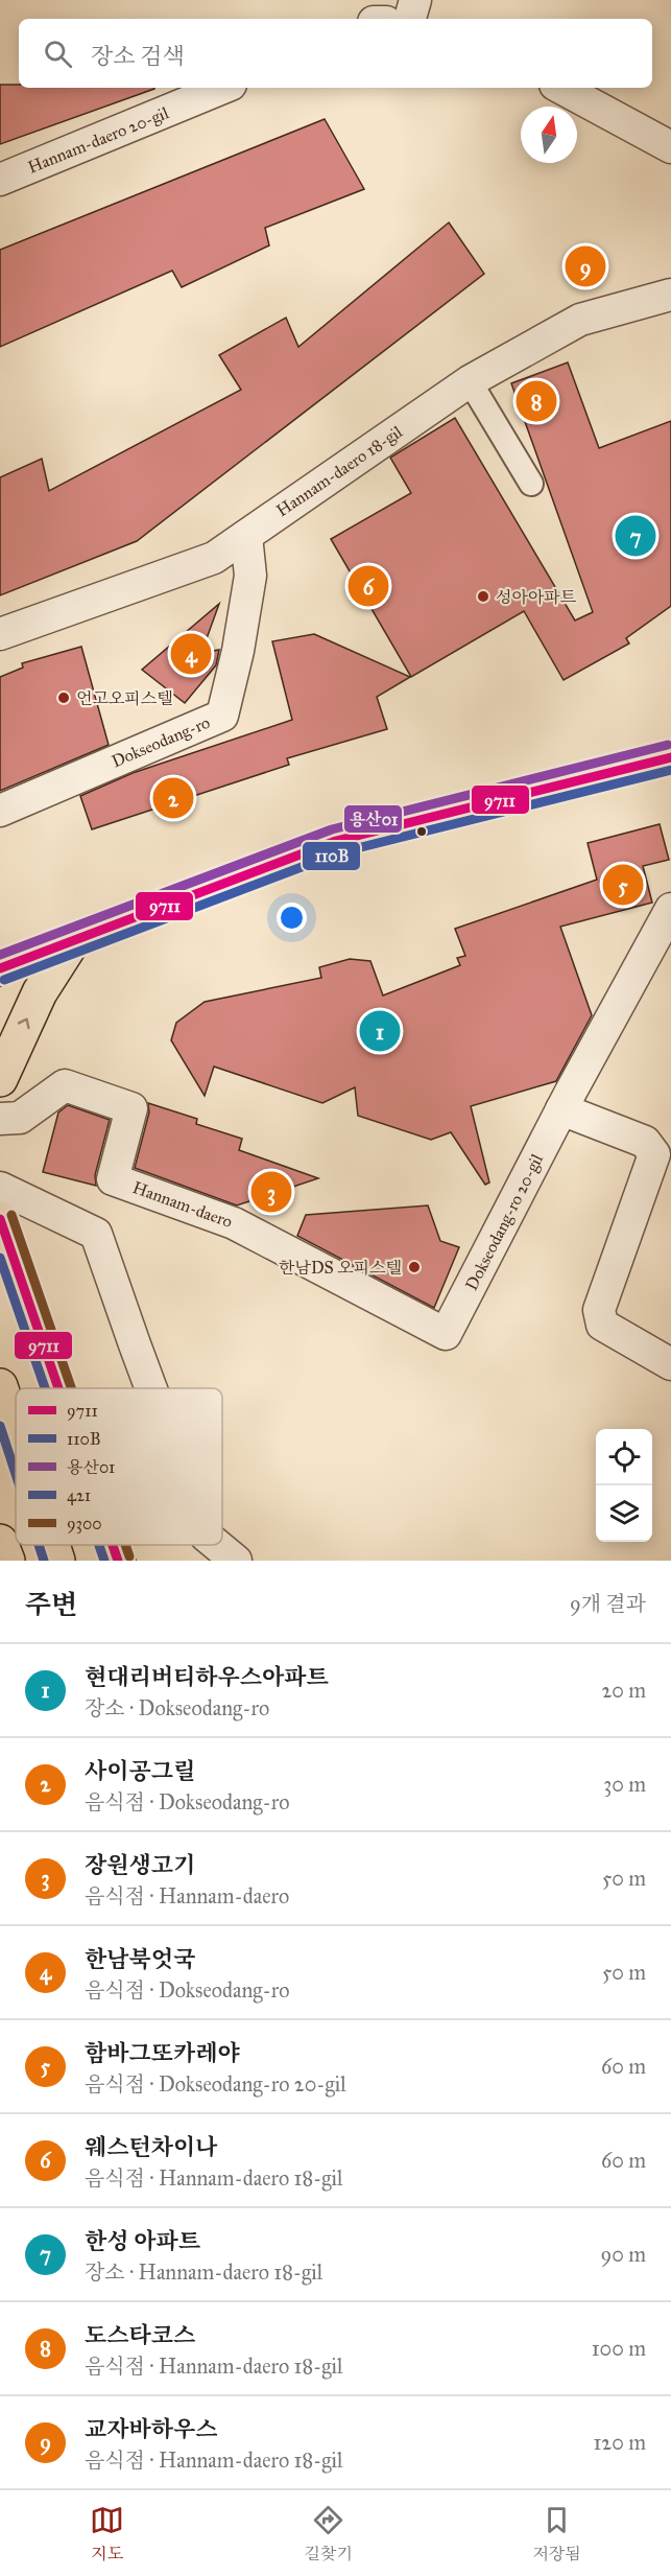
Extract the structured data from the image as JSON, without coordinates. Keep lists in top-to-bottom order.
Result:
{
  "streets": {
    "street": [
      "Hannam-daero 20-gil",
      "Hannam-daero 18-gil",
      "Dokseodang-ro",
      "Hannam-daero",
      "Dokseodang-ro 20-gil"
    ]
  },
  "crossings": [
    ["Hannam-daero 18-gil", "Dokseodang-ro"],
    ["Hannam-daero", "Dokseodang-ro 20-gil"]
  ],
  "places": ["성아아파트", "언고오피스텔", "한남DS 오피스텔"],
  "lines": [
    "transit line 용산01",
    "transit line 9711",
    "transit line 110B",
    "transit line 9300",
    "transit line 421"
  ],
  "legend": [
    "9711",
    "110B",
    "용산01",
    "421",
    "9300"
  ],
  "north": "top",
  "page": {
    "search": "장소 검색",
    "pins": [
      "9",
      "8",
      "7",
      "6",
      "4",
      "2",
      "5",
      "1",
      "3"
    ],
    "heading": ["주변", "9개 결과"],
    "list": [
      {
        "mark": "1",
        "name": "현대리버티하우스아파트",
        "note": "장소 · Dokseodang-ro",
        "value": "20 m"
      },
      {
        "mark": "2",
        "name": "사이공그릴",
        "note": "음식점 · Dokseodang-ro",
        "value": "30 m"
      },
      {
        "mark": "3",
        "name": "장원생고기",
        "note": "음식점 · Hannam-daero",
        "value": "50 m"
      },
      {
        "mark": "4",
        "name": "한남북엇국",
        "note": "음식점 · Dokseodang-ro",
        "value": "50 m"
      },
      {
        "mark": "5",
        "name": "함바그또카레야",
        "note": "음식점 · Dokseodang-ro 20-gil",
        "value": "60 m"
      },
      {
        "mark": "6",
        "name": "웨스턴차이나",
        "note": "음식점 · Hannam-daero 18-gil",
        "value": "60 m"
      },
      {
        "mark": "7",
        "name": "한성 아파트",
        "note": "장소 · Hannam-daero 18-gil",
        "value": "90 m"
      },
      {
        "mark": "8",
        "name": "도스타코스",
        "note": "음식점 · Hannam-daero 18-gil",
        "value": "100 m"
      },
      {
        "mark": "9",
        "name": "교자바하우스",
        "note": "음식점 · Hannam-daero 18-gil",
        "value": "120 m"
      }
    ],
    "nav": ["지도", "길찾기", "저장됨"]
  }
}
